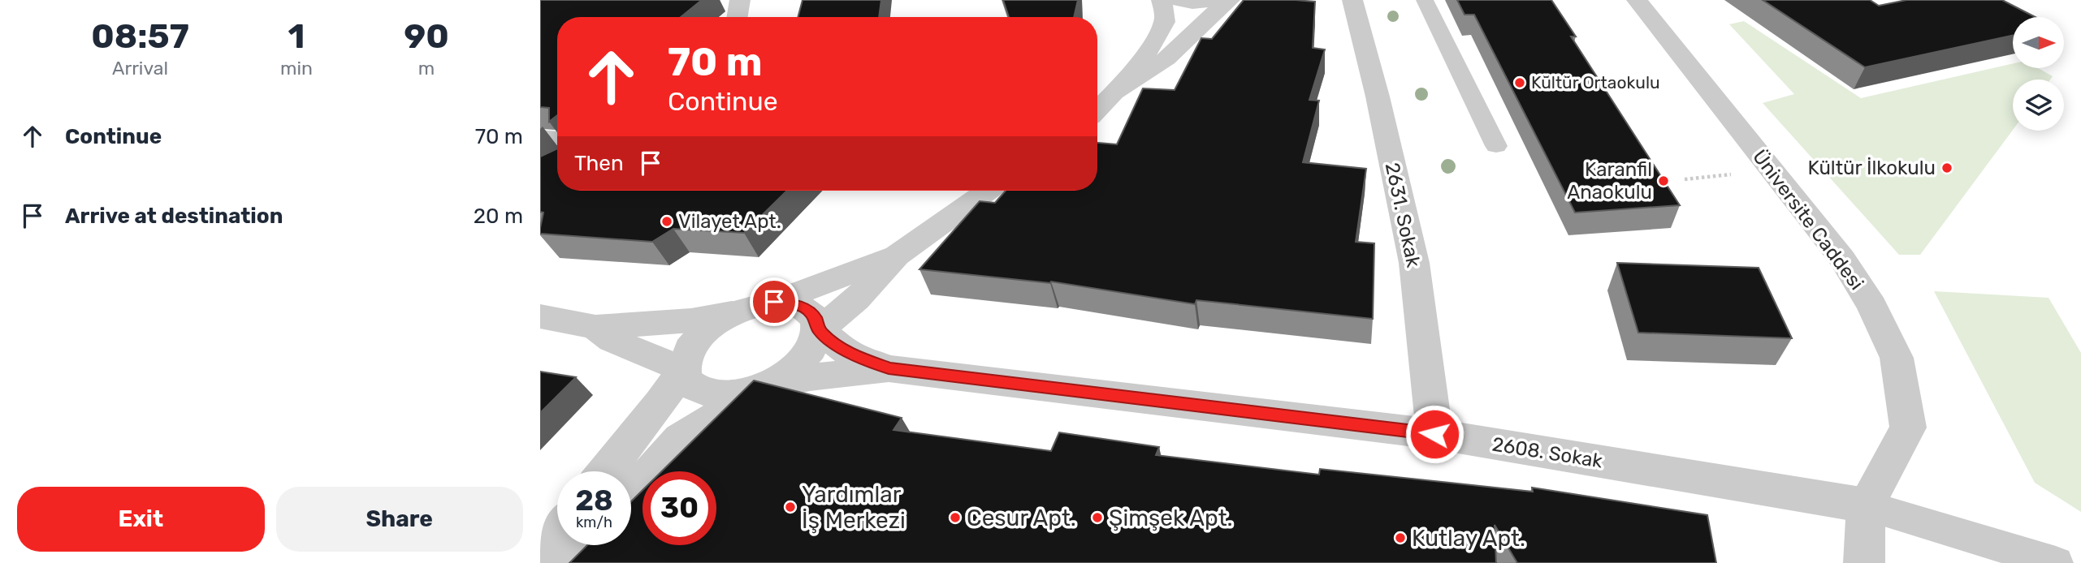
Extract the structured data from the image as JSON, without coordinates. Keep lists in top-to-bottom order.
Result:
{
  "streets": {
    "street": ["2631. Sokak", "Üniversite Caddesi", "2608. Sokak"]
  },
  "crossings": [
    ["2631. Sokak", "2608. Sokak"],
    ["Üniversite Caddesi", "2608. Sokak"]
  ],
  "places": [
    "Kültür Ortaokulu",
    "Kültür İlkokulu",
    "Karanfil Anaokulu",
    "Vilayet Apt.",
    "Yardımlar İş Merkezi",
    "Cesur Apt.",
    "Şimşek Apt.",
    "Kutlay Apt."
  ],
  "north": "right",
  "page": {
    "eta": [
      "08:57",
      "Arrival",
      "1",
      "min",
      "90",
      "m"
    ],
    "turn": ["70 m", "Continue"],
    "list": [
      {
        "name": "Continue",
        "value": "70 m"
      },
      {
        "name": "Arrive at destination",
        "value": "20 m"
      }
    ],
    "then": "Then",
    "speed": "28 km/h",
    "limit": "30",
    "buttons": ["Exit", "Share"]
  }
}
